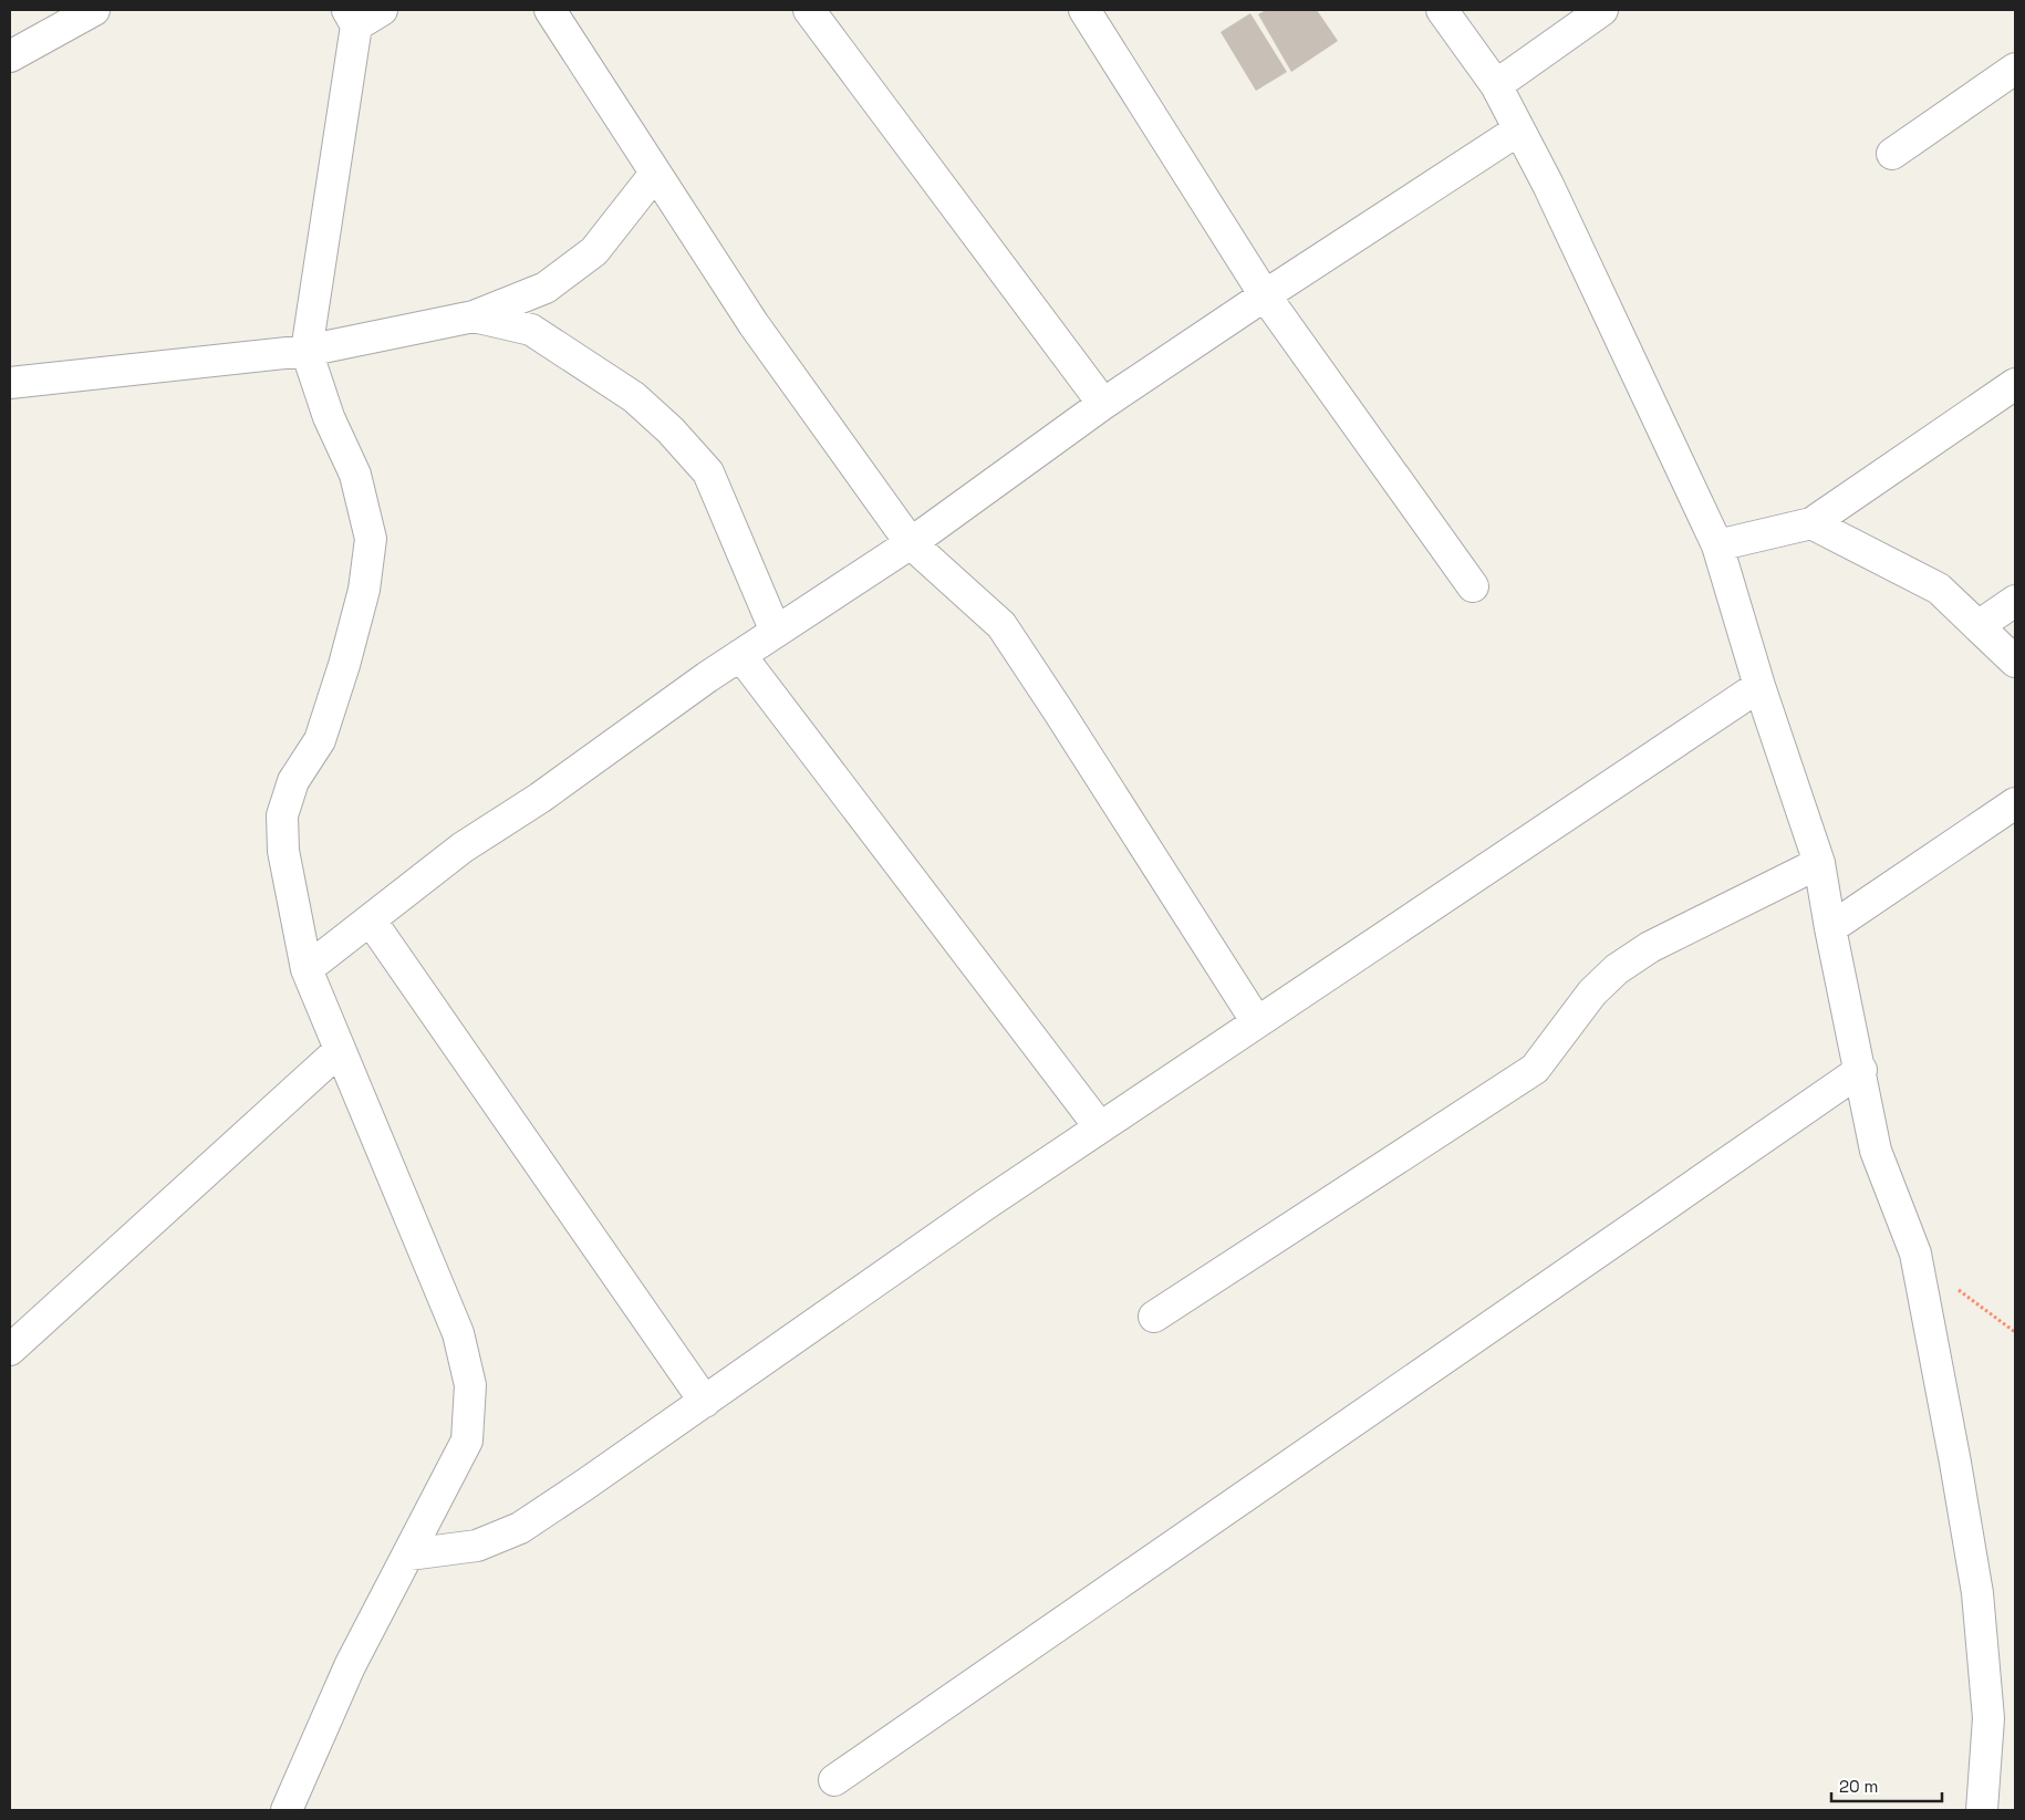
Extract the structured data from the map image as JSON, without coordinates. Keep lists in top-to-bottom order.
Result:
{
  "scale_bar": "20 m"
}
